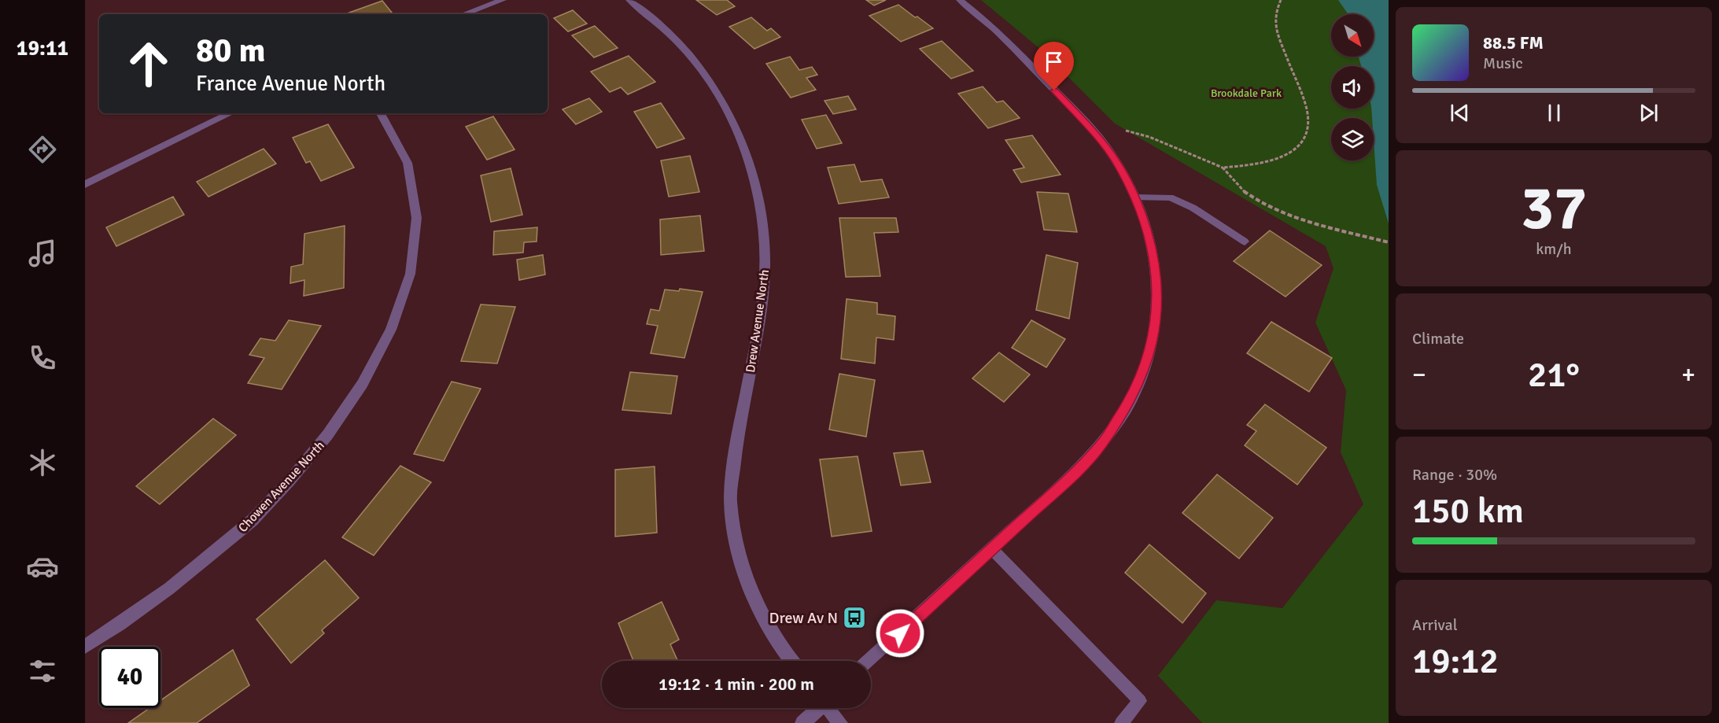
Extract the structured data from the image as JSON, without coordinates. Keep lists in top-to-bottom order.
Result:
{
  "streets": {
    "street": ["Drew Avenue North", "Chowen Avenue North"]
  },
  "parks": ["Brookdale Park"],
  "places": {
    "bus stop": ["Drew Av N"]
  },
  "north": "bottom right",
  "page": {
    "tabs": "19:11",
    "turn": ["80 m", "France Avenue North"],
    "song": ["88.5 FM", "Music"],
    "tile": [
      ["37", "km/h"],
      "Climate",
      ["Range · 30%", "150 km"],
      ["Arrival", "19:12"]
    ],
    "heat": ["−", "21°", "+"],
    "limit": "40",
    "trip": "19:12 · 1 min · 200 m"
  }
}
